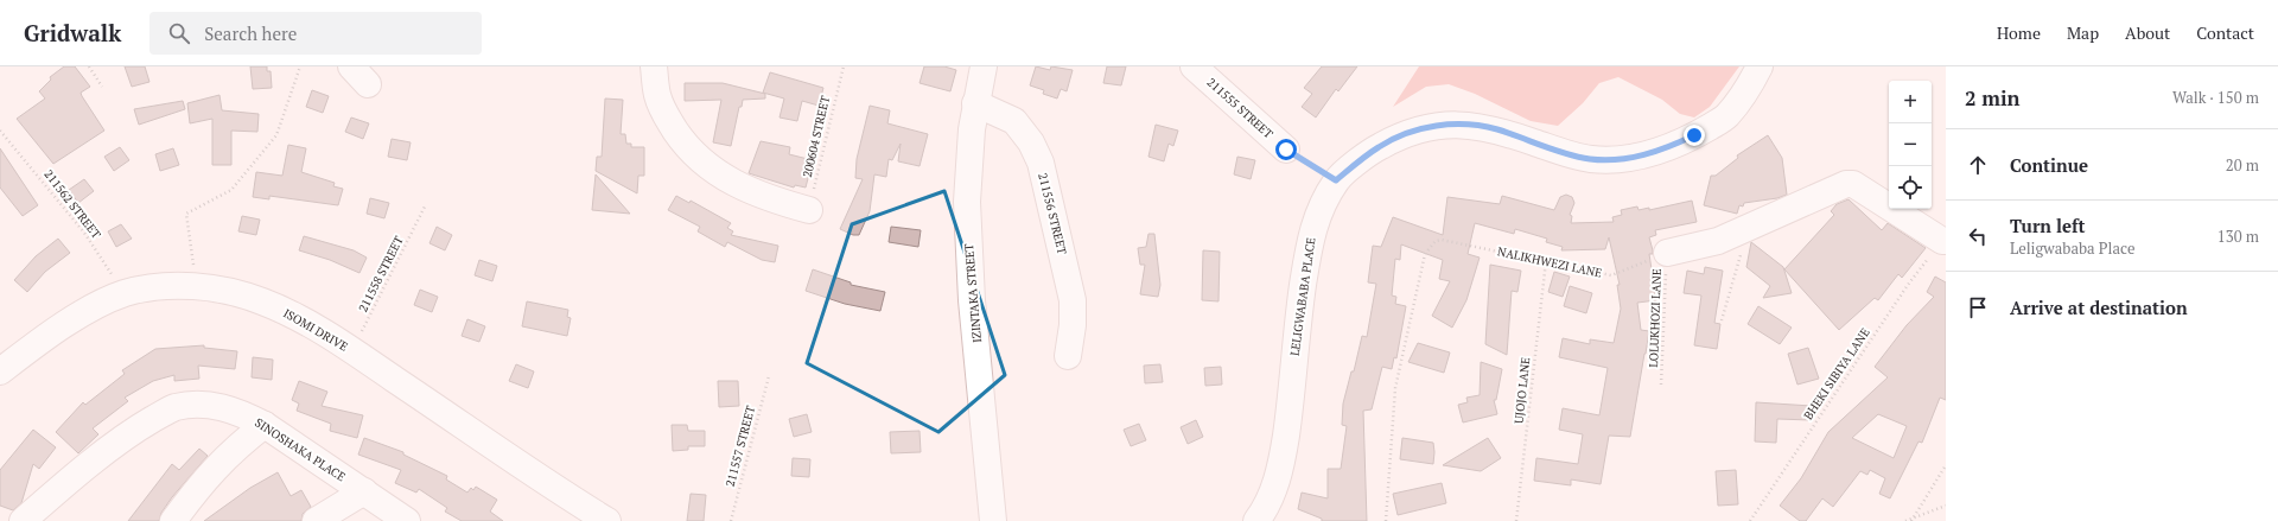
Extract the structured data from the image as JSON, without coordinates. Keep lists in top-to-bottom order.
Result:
{
  "streets": {
    "street": [
      "211555 STREET",
      "211556 STREET",
      "IZINTAKA STREET",
      "LELIGWABABA PLACE",
      "ISOMI DRIVE",
      "SINOSHAKA PLACE"
    ],
    "path": [
      "200604 STREET",
      "211562 STREET",
      "NALIKHWEZI LANE",
      "211558 STREET",
      "LOLUKHOZI LANE",
      "BHEKI SIBIYA LANE",
      "UJOJO LANE",
      "211557 STREET"
    ]
  },
  "crossings": [
    ["211562 STREET", "ISOMI DRIVE"],
    ["211556 STREET", "IZINTAKA STREET"],
    ["NALIKHWEZI LANE", "LOLUKHOZI LANE"],
    ["NALIKHWEZI LANE", "UJOJO LANE"],
    ["211558 STREET", "ISOMI DRIVE"]
  ],
  "page": {
    "header": "Gridwalk",
    "search": "Search here",
    "nav": [
      "Home",
      "Map",
      "About",
      "Contact"
    ],
    "heading": ["2 min", "Walk · 150 m"],
    "map_buttons": ["+", "−"],
    "list": [
      ["Continue", "20 m"],
      ["Turn left", "Leligwababa Place", "130 m"],
      "Arrive at destination"
    ]
  }
}
